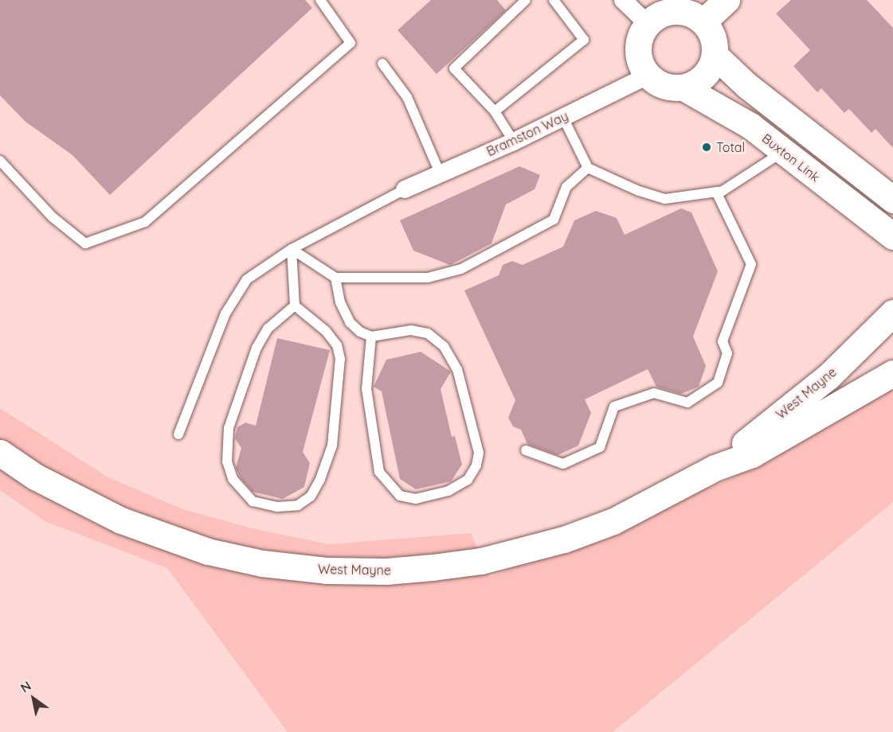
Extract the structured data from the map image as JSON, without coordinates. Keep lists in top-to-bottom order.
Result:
{
  "streets": {
    "main road": ["Buxton Link", "West Mayne"],
    "street": ["Bramston Way"]
  },
  "crossings": [
    ["Bramston Way", "Buxton Link"]
  ],
  "places": ["Total"],
  "north": "top left"
}
